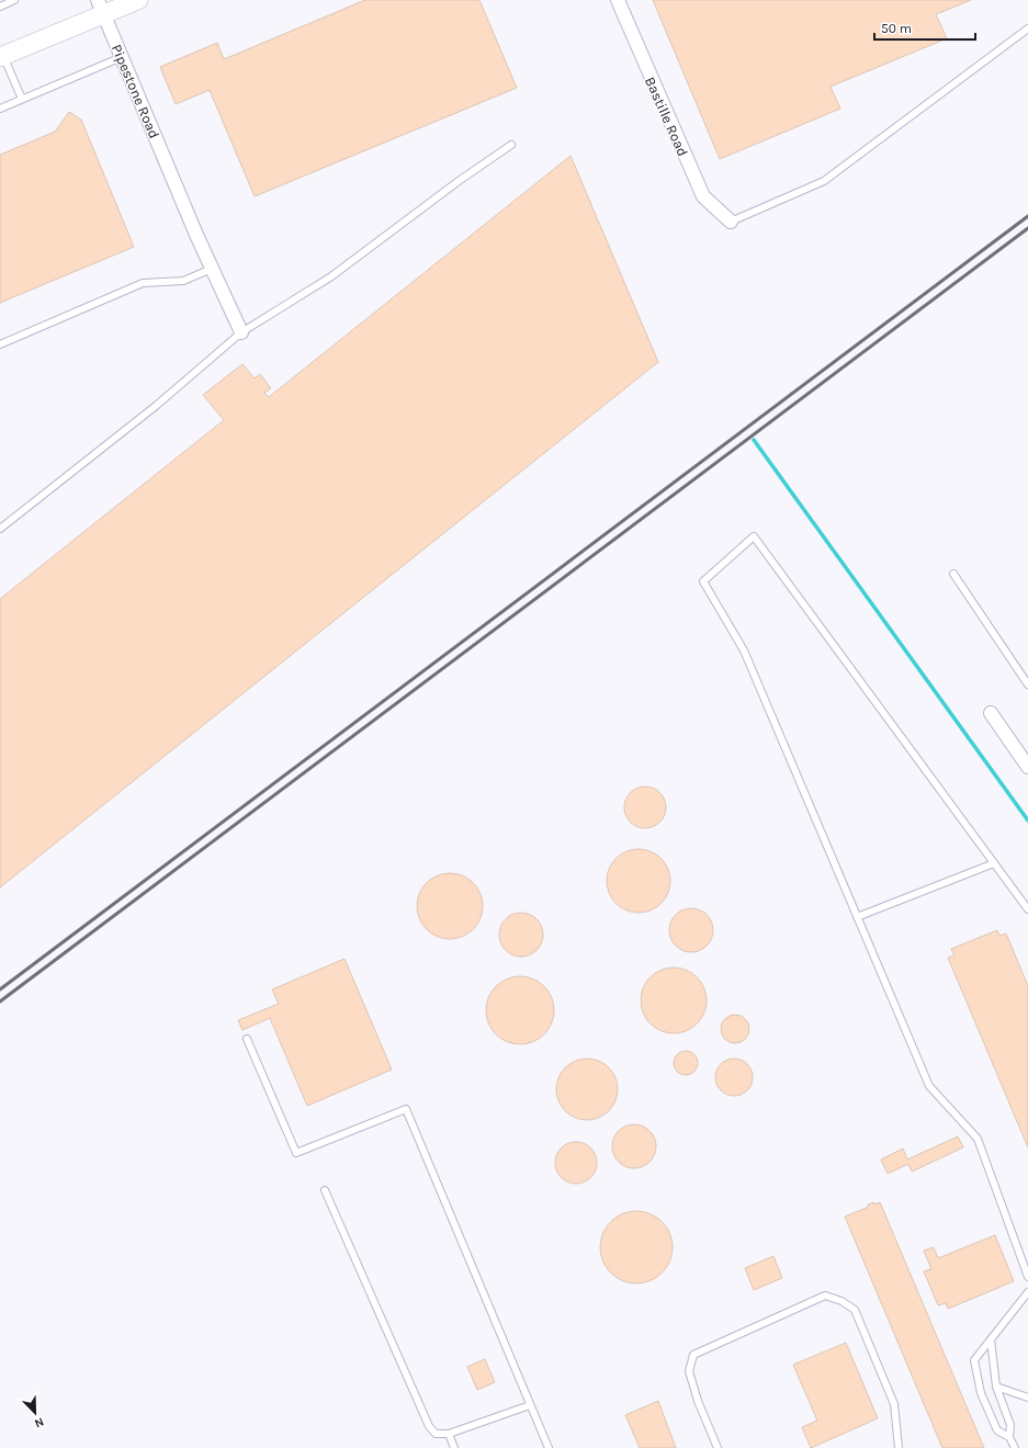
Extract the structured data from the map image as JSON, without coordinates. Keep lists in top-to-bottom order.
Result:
{
  "streets": {
    "street": ["Pipestone Road", "Bastille Road"]
  },
  "scale_bar": "50 m",
  "north": "bottom right"
}
